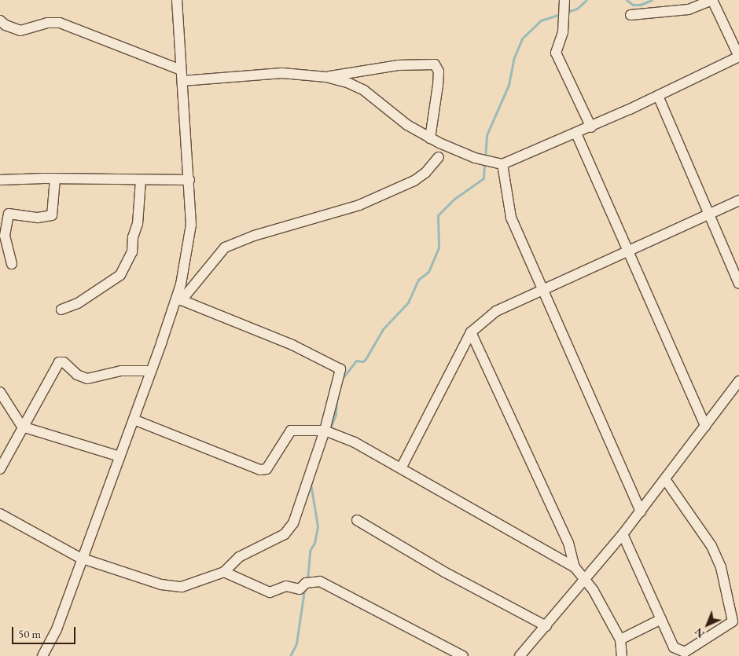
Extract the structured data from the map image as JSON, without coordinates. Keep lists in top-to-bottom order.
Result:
{
  "scale_bar": "50 m",
  "north": "bottom left"
}
